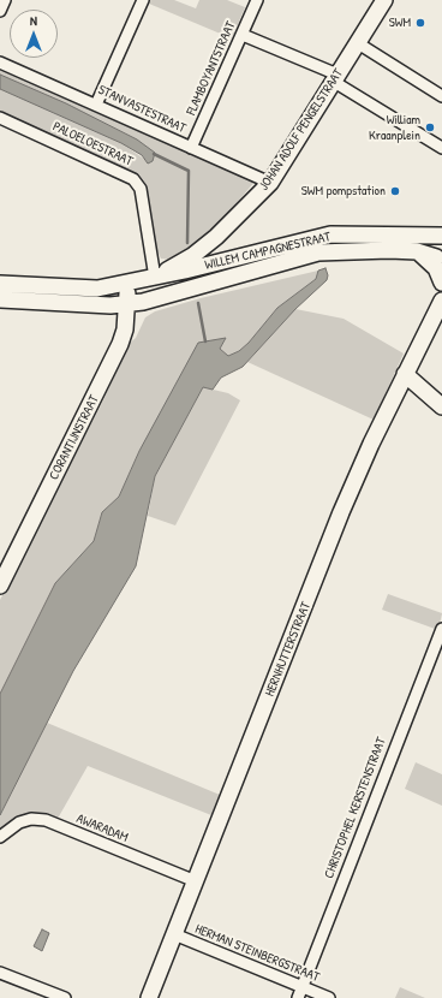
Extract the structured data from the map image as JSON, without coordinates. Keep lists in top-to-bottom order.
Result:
{
  "streets": {
    "main road": [
      "JOHAN ADOLF PENGELSTRAAT",
      "WILLEM CAMPAGNESTRAAT",
      "CORANTIJNSTRAAT",
      "HERNHUTTERSTRAAT"
    ],
    "street": [
      "FLAMBOYANTSTRAAT",
      "STANVASTESTRAAT",
      "PALOELOESTRAAT",
      "CHRISTOPHEL KERSTENSTRAAT",
      "AWARADAM",
      "HERMAN STEINBERGSTRAAT"
    ]
  },
  "crossings": [
    ["FLAMBOYANTSTRAAT", "STANVASTESTRAAT"],
    ["STANVASTESTRAAT", "JOHAN ADOLF PENGELSTRAAT"],
    ["JOHAN ADOLF PENGELSTRAAT", "PALOELOESTRAAT"],
    ["JOHAN ADOLF PENGELSTRAAT", "WILLEM CAMPAGNESTRAAT"],
    ["PALOELOESTRAAT", "WILLEM CAMPAGNESTRAAT"],
    ["WILLEM CAMPAGNESTRAAT", "CORANTIJNSTRAAT"],
    ["HERNHUTTERSTRAAT", "AWARADAM"],
    ["HERNHUTTERSTRAAT", "HERMAN STEINBERGSTRAAT"],
    ["CHRISTOPHEL KERSTENSTRAAT", "HERMAN STEINBERGSTRAAT"]
  ],
  "places": ["SWM", "William Kraanplein", "SWM pompstation"],
  "north": "top"
}
